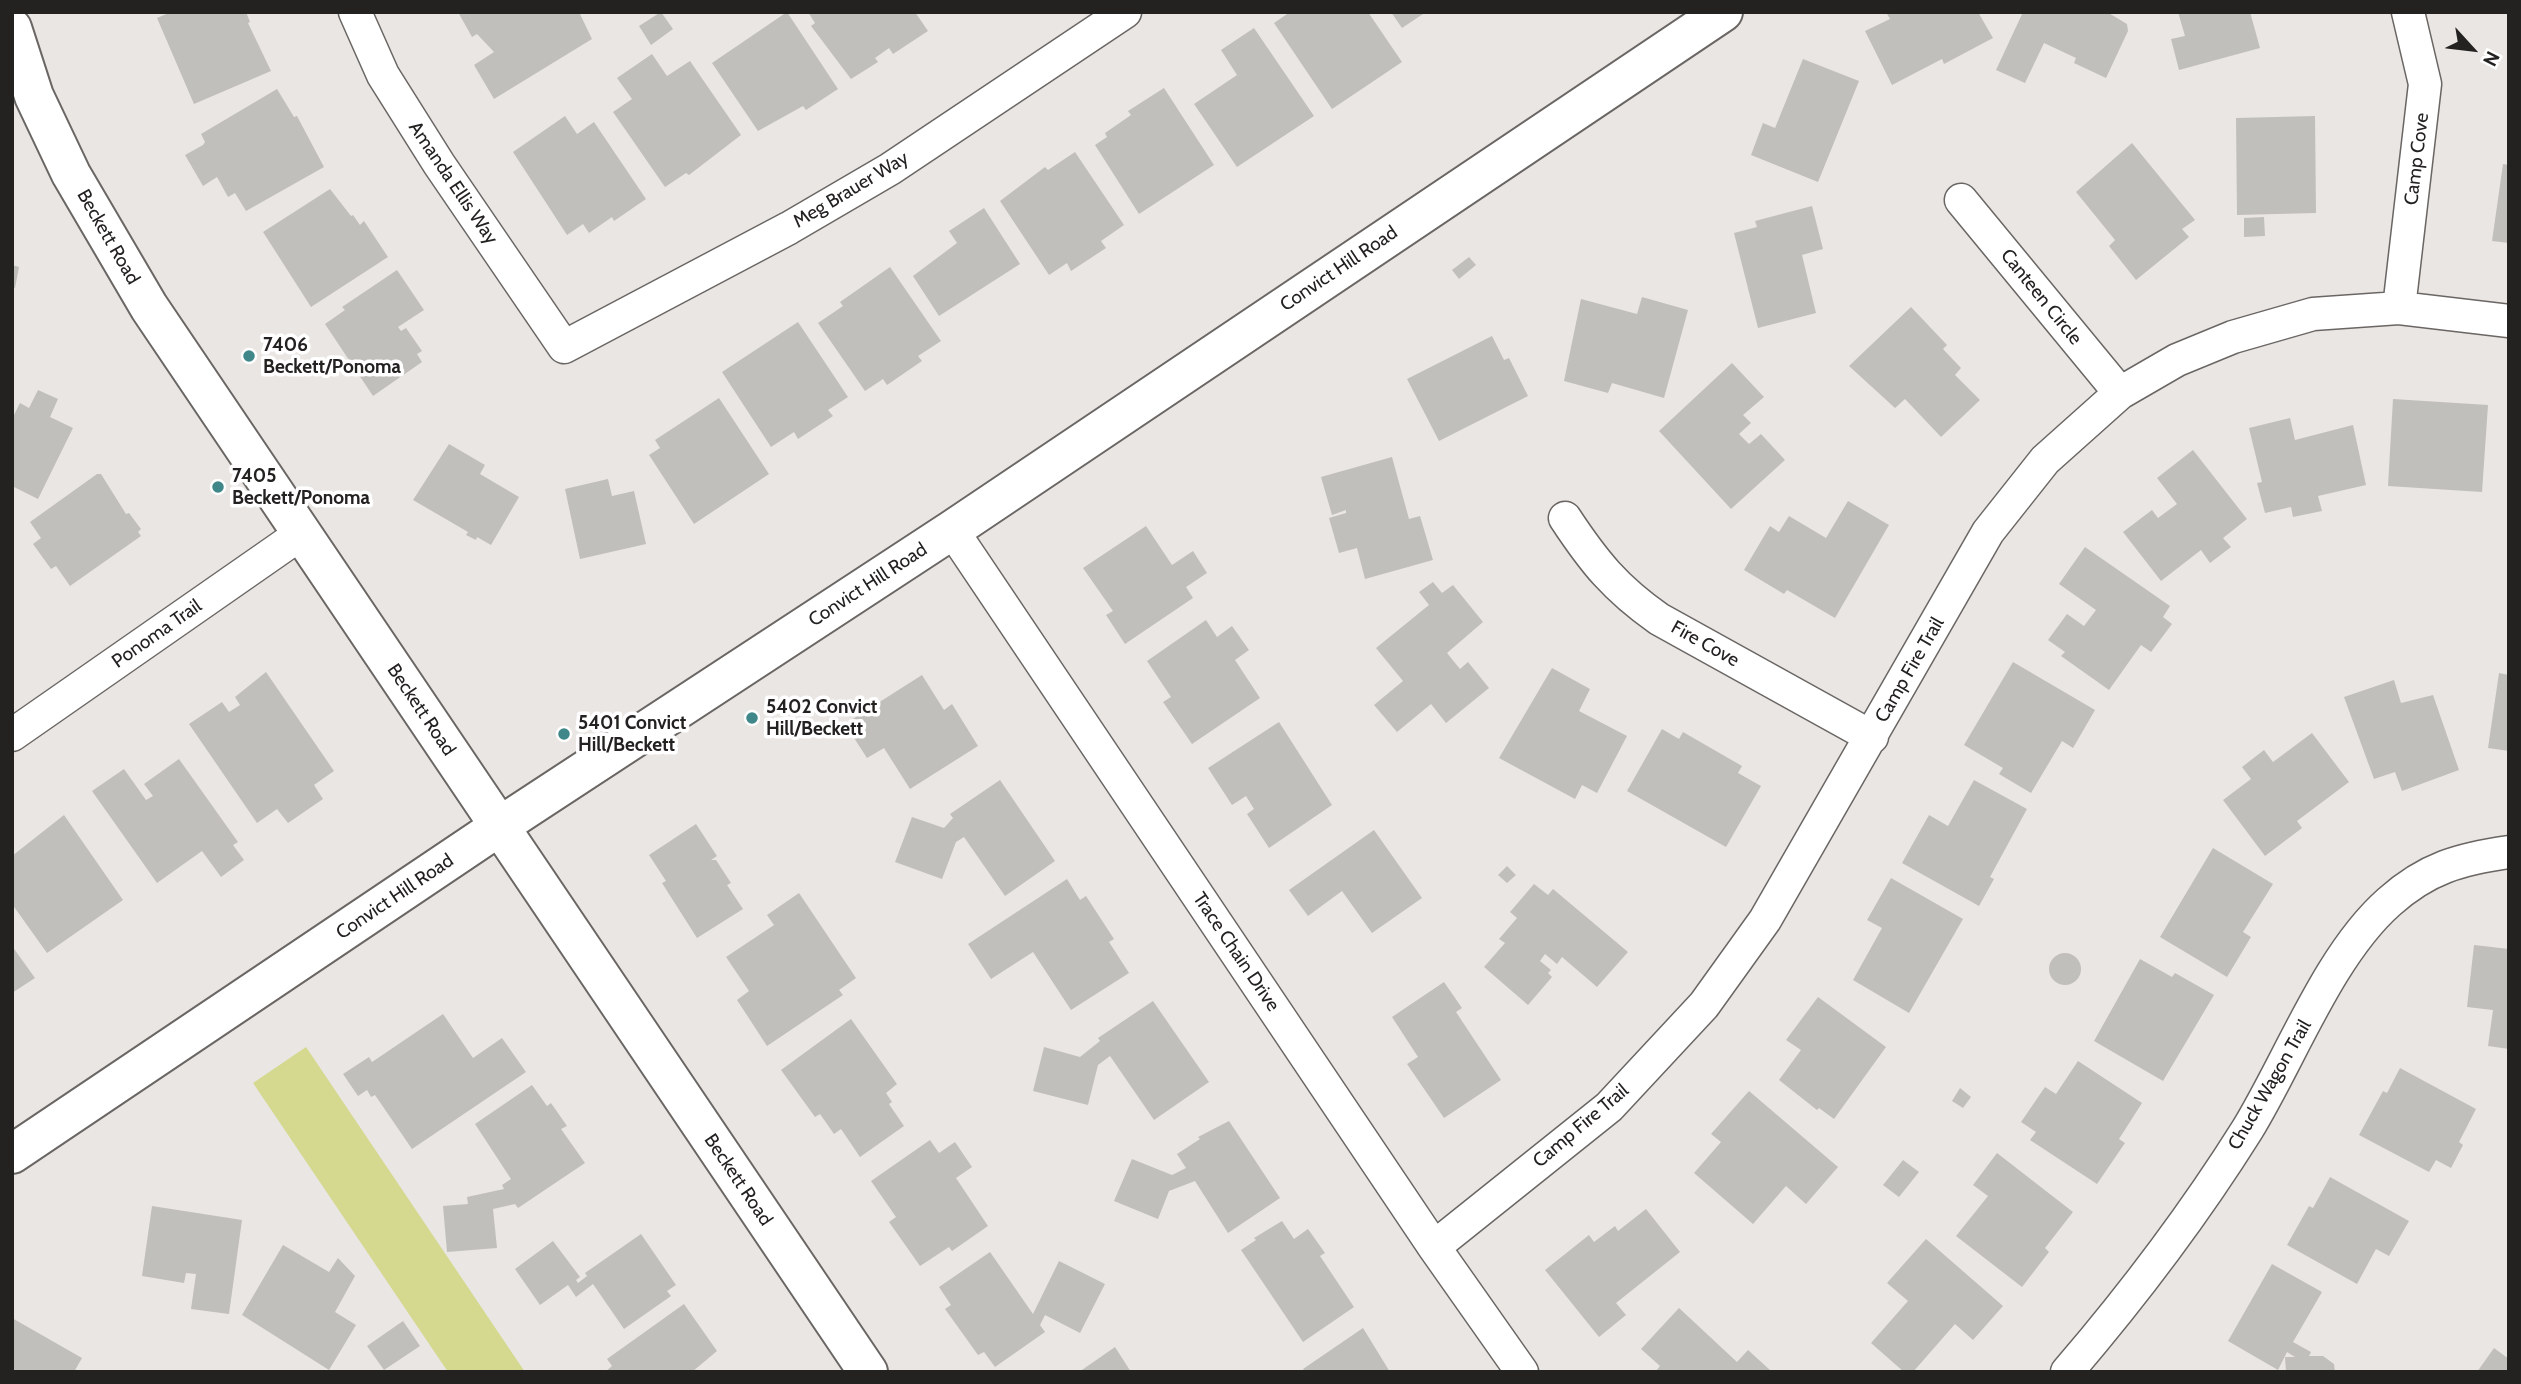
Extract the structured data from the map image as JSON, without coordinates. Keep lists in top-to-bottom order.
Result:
{
  "streets": {
    "street": [
      "Camp Cove",
      "Amanda Ellis Way",
      "Meg Brauer Way",
      "Beckett Road",
      "Convict Hill Road",
      "Canteen Circle",
      "Ponoma Trail",
      "Fire Cove",
      "Camp Fire Trail",
      "Trace Chain Drive",
      "Chuck Wagon Trail"
    ]
  },
  "crossings": [
    ["Camp Cove", "Camp Fire Trail"],
    ["Amanda Ellis Way", "Meg Brauer Way"],
    ["Beckett Road", "Convict Hill Road"],
    ["Beckett Road", "Ponoma Trail"],
    ["Convict Hill Road", "Trace Chain Drive"],
    ["Canteen Circle", "Camp Fire Trail"],
    ["Fire Cove", "Camp Fire Trail"],
    ["Camp Fire Trail", "Trace Chain Drive"]
  ],
  "places": [
    "7406 Beckett/Ponoma",
    "7405 Beckett/Ponoma",
    "5402 Convict Hill/Beckett",
    "5401 Convict Hill/Beckett"
  ],
  "north": "bottom right"
}
